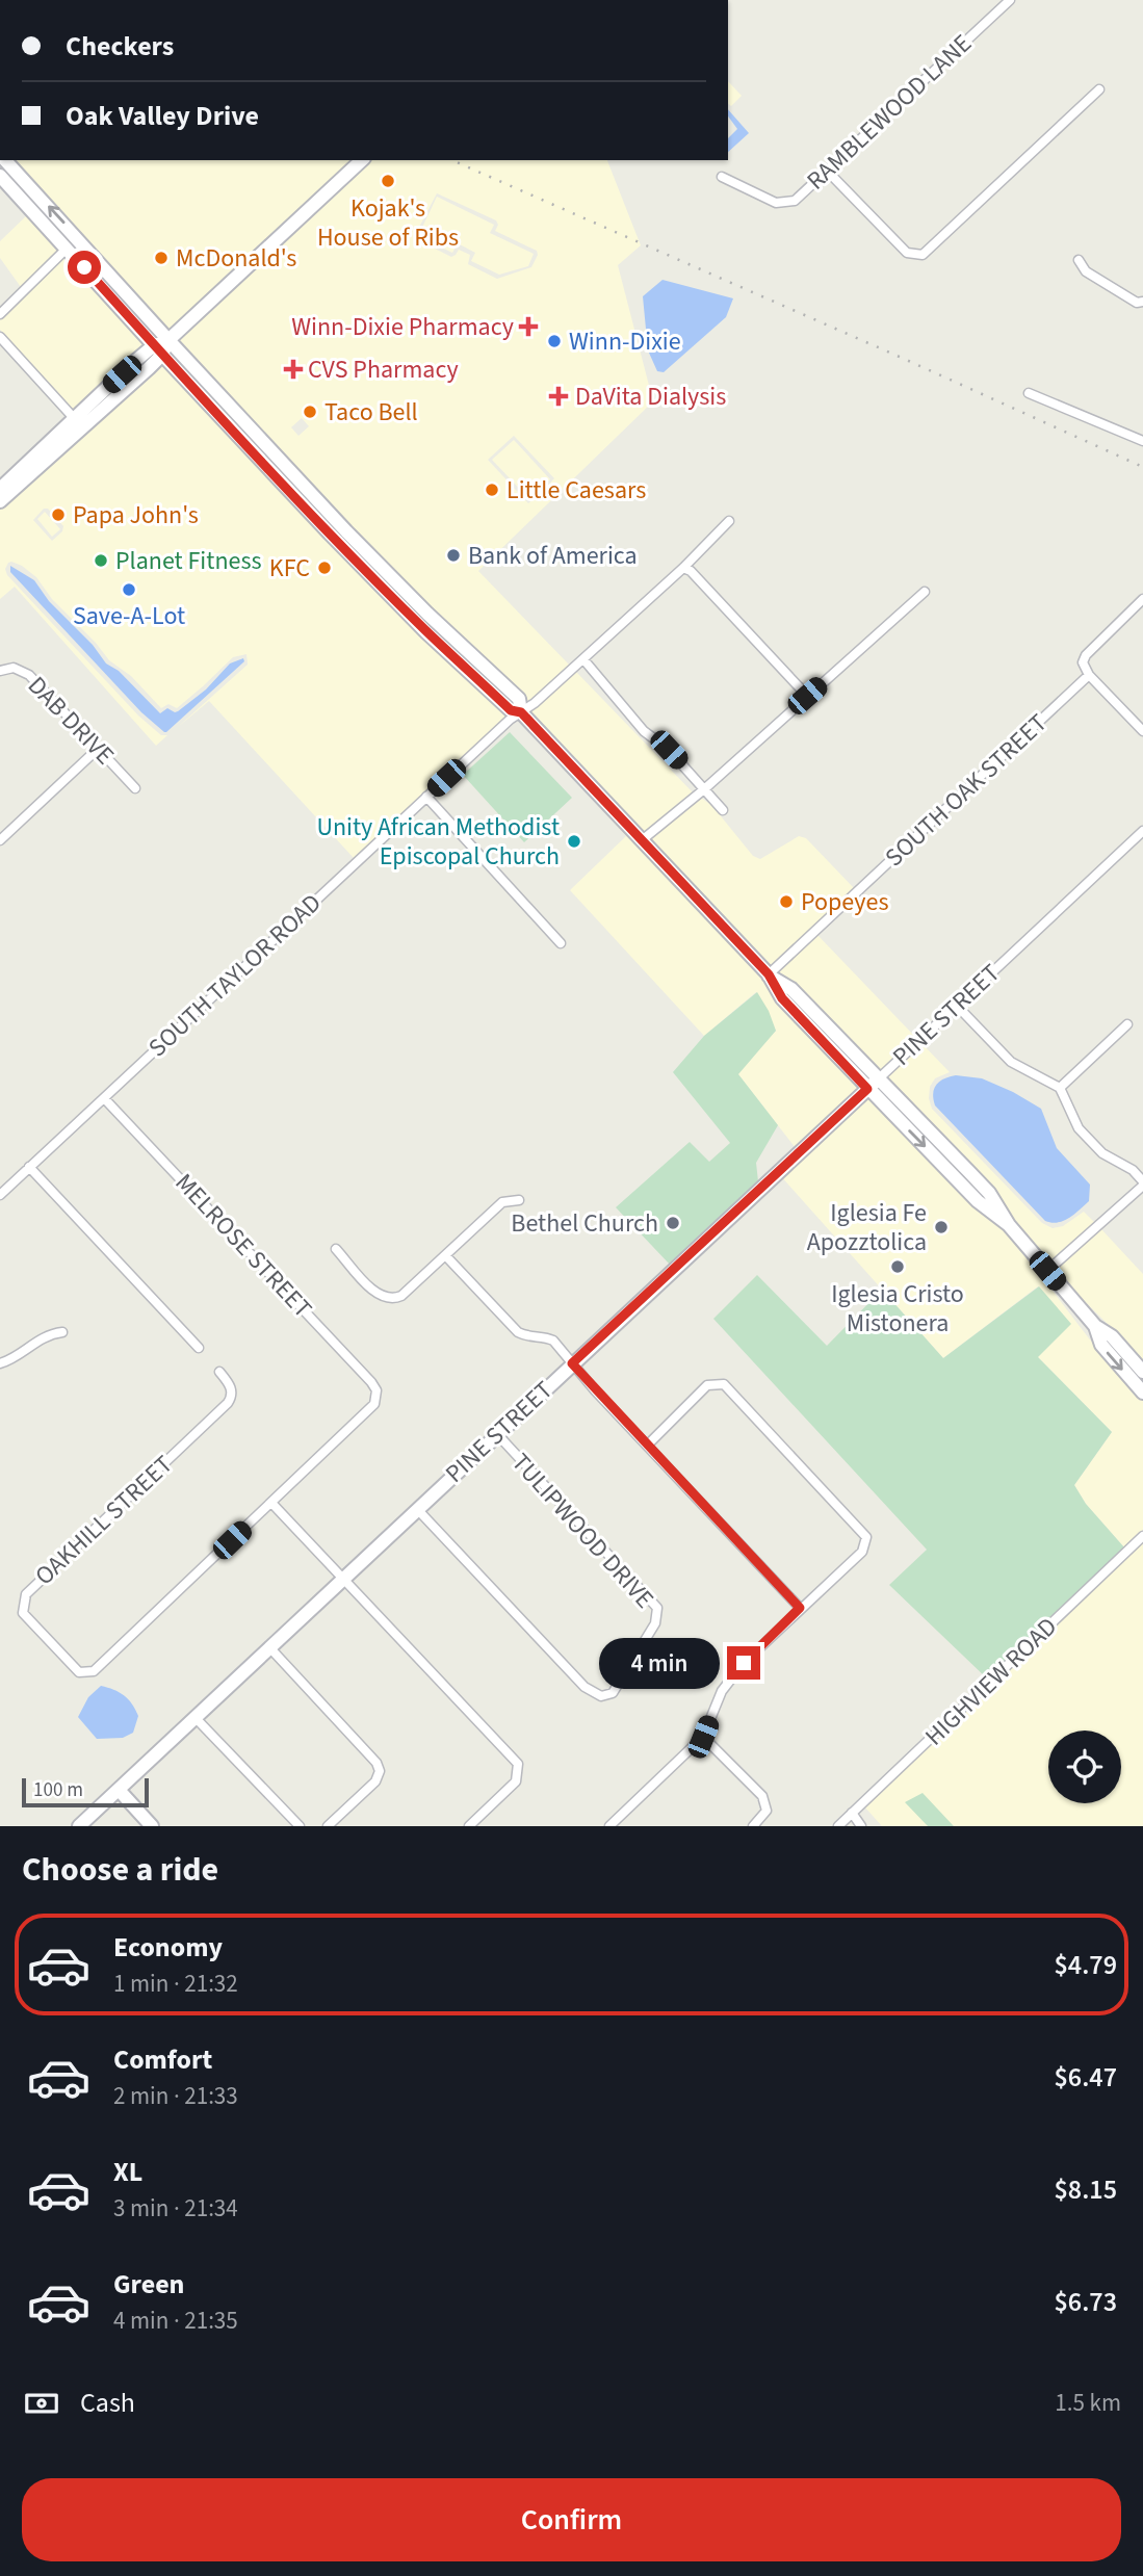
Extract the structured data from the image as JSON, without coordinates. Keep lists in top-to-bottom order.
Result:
{
  "streets": {
    "main road": ["PINE STREET"],
    "street": [
      "RAMBLEWOOD LANE",
      "DAB DRIVE",
      "SOUTH OAK STREET",
      "SOUTH TAYLOR ROAD",
      "MELROSE STREET",
      "OAKHILL STREET",
      "TULIPWOOD DRIVE",
      "HIGHVIEW ROAD"
    ]
  },
  "crossings": [
    ["SOUTH TAYLOR ROAD", "MELROSE STREET"],
    ["PINE STREET", "TULIPWOOD DRIVE"],
    ["MELROSE STREET", "OAKHILL STREET"]
  ],
  "places": {
    "other": [
      "Kojak's House of Ribs",
      "McDonald's",
      "Winn-Dixie",
      "Taco Bell",
      "Little Caesars",
      "Papa John's",
      "Bank of America",
      "Planet Fitness",
      "KFC",
      "Save-A-Lot",
      "Unity African Methodist Episcopal Church",
      "Popeyes",
      "Bethel Church",
      "Iglesia Fe Apozztolica",
      "Iglesia Cristo Mistonera"
    ],
    "health": ["Winn-Dixie Pharmacy", "CVS Pharmacy", "DaVita Dialysis"]
  },
  "scale_bar": "100 m",
  "page": {
    "banner": ["Checkers", "Oak Valley Drive"],
    "bubble": "4 min",
    "scale": "100 m",
    "heading": "Choose a ride",
    "list": [
      {
        "name": "Economy",
        "note": "1 min · 21:32",
        "value": "$4.79"
      },
      {
        "name": "Comfort",
        "note": "2 min · 21:33",
        "value": "$6.47"
      },
      {
        "name": "XL",
        "note": "3 min · 21:34",
        "value": "$8.15"
      },
      {
        "name": "Green",
        "note": "4 min · 21:35",
        "value": "$6.73"
      }
    ],
    "pay": ["Cash", "1.5 km"],
    "buttons": "Confirm"
  }
}
